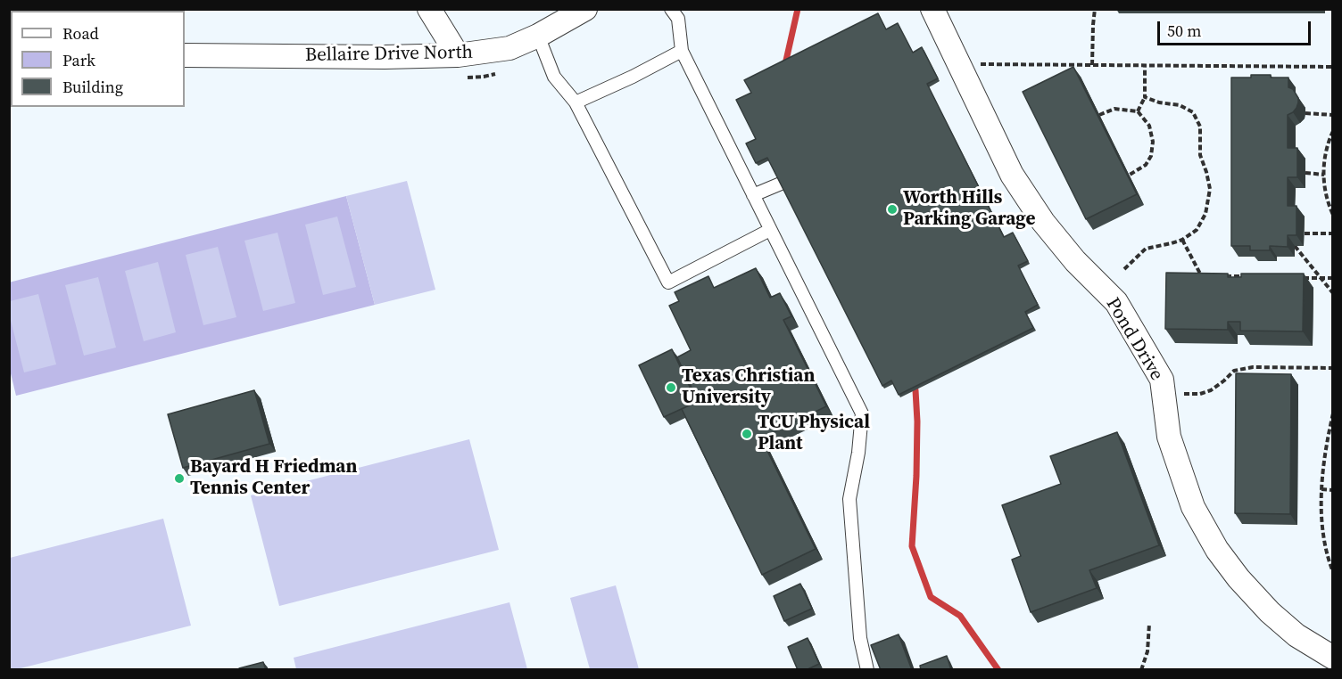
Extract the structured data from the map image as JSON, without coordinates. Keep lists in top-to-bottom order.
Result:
{
  "streets": {
    "street": ["Bellaire Drive North", "Pond Drive"]
  },
  "places": [
    "Worth Hills Parking Garage",
    "Texas Christian University",
    "TCU Physical Plant",
    "Bayard H Friedman Tennis Center"
  ],
  "legend": ["Road", "Park", "Building"],
  "scale_bar": "50 m"
}
